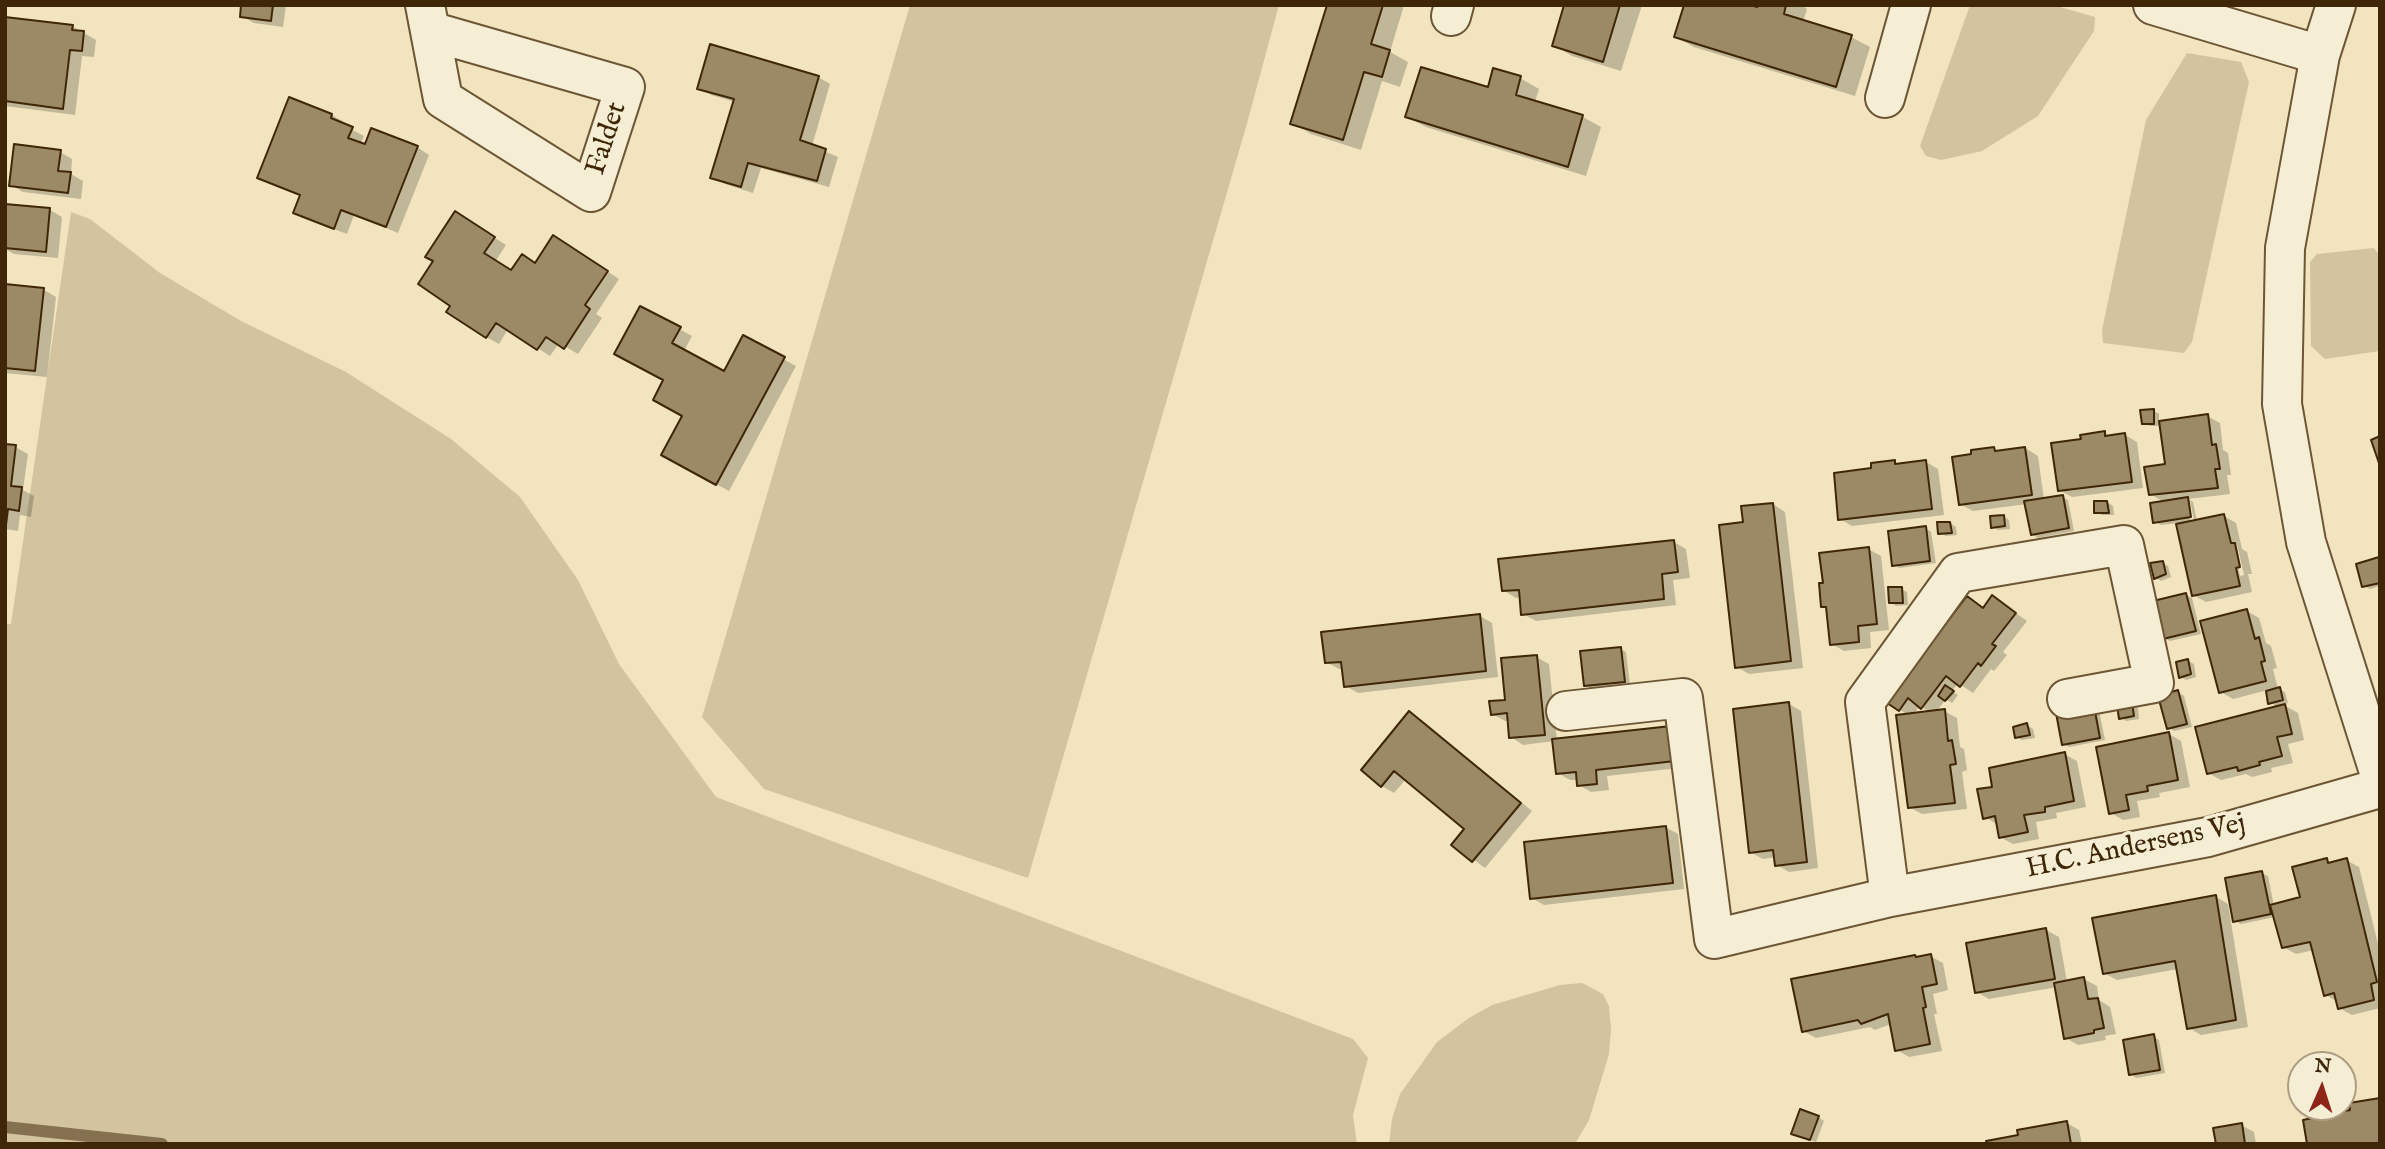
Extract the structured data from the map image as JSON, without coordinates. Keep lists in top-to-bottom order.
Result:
{
  "streets": {
    "street": ["Faldet", "H.C. Andersens Vej"]
  },
  "north": "top"
}
